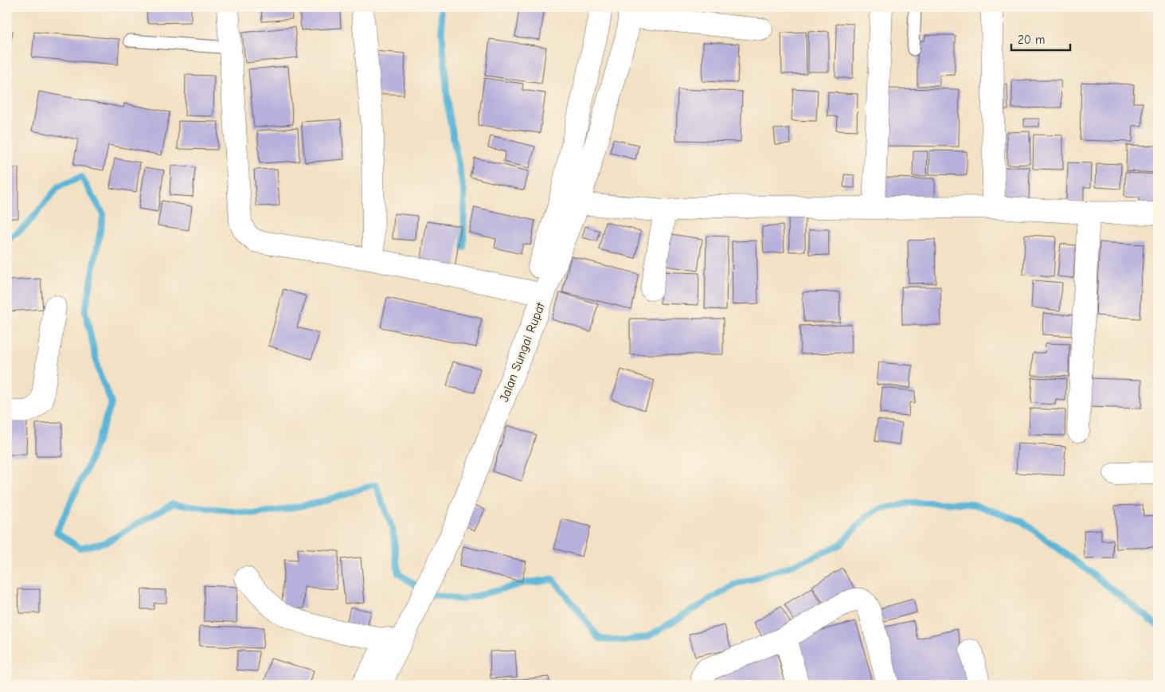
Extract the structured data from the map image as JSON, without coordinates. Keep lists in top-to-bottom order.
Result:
{
  "streets": {
    "street": ["Jalan Sungai Rupat"]
  },
  "scale_bar": "20 m"
}
